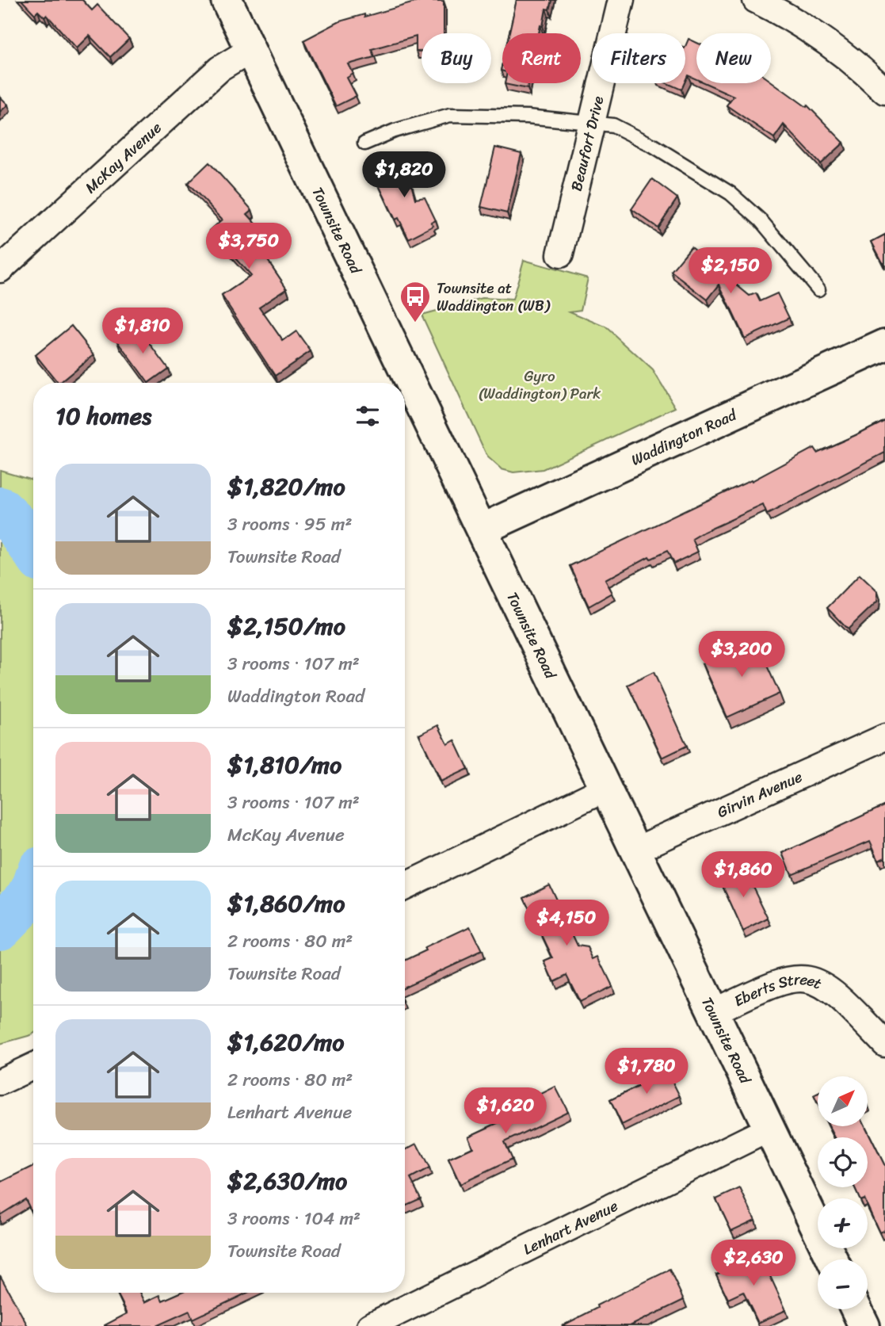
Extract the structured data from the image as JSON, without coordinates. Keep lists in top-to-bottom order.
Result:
{
  "streets": {
    "street": [
      "Beaufort Drive",
      "McKay Avenue",
      "Townsite Road",
      "Waddington Road",
      "Girvin Avenue",
      "Eberts Street",
      "Lenhart Avenue"
    ]
  },
  "crossings": [
    ["McKay Avenue", "Townsite Road"],
    ["Townsite Road", "Waddington Road"],
    ["Townsite Road", "Girvin Avenue"],
    ["Townsite Road", "Eberts Street"],
    ["Townsite Road", "Lenhart Avenue"]
  ],
  "parks": ["Gyro (Waddington) Park"],
  "places": {
    "bus stop": ["Townsite at Waddington (WB)"]
  },
  "north": "top right",
  "page": {
    "chip": [
      "Buy",
      "Rent",
      "Filters",
      "New"
    ],
    "price": [
      "$1,820",
      "$3,750",
      "$2,150",
      "$1,810",
      "$3,200",
      "$1,860",
      "$4,150",
      "$1,780",
      "$1,620",
      "$2,630"
    ],
    "heading": "10 homes",
    "list": [
      {
        "name": "$1,820/mo",
        "note": "3 rooms · 95 m² · Townsite Road"
      },
      {
        "name": "$2,150/mo",
        "note": "3 rooms · 107 m² · Waddington Road"
      },
      {
        "name": "$1,810/mo",
        "note": "3 rooms · 107 m² · McKay Avenue"
      },
      {
        "name": "$1,860/mo",
        "note": "2 rooms · 80 m² · Townsite Road"
      },
      {
        "name": "$1,620/mo",
        "note": "2 rooms · 80 m² · Lenhart Avenue"
      },
      {
        "name": "$2,630/mo",
        "note": "3 rooms · 104 m² · Townsite Road"
      }
    ],
    "map_buttons": ["+", "−"]
  }
}
